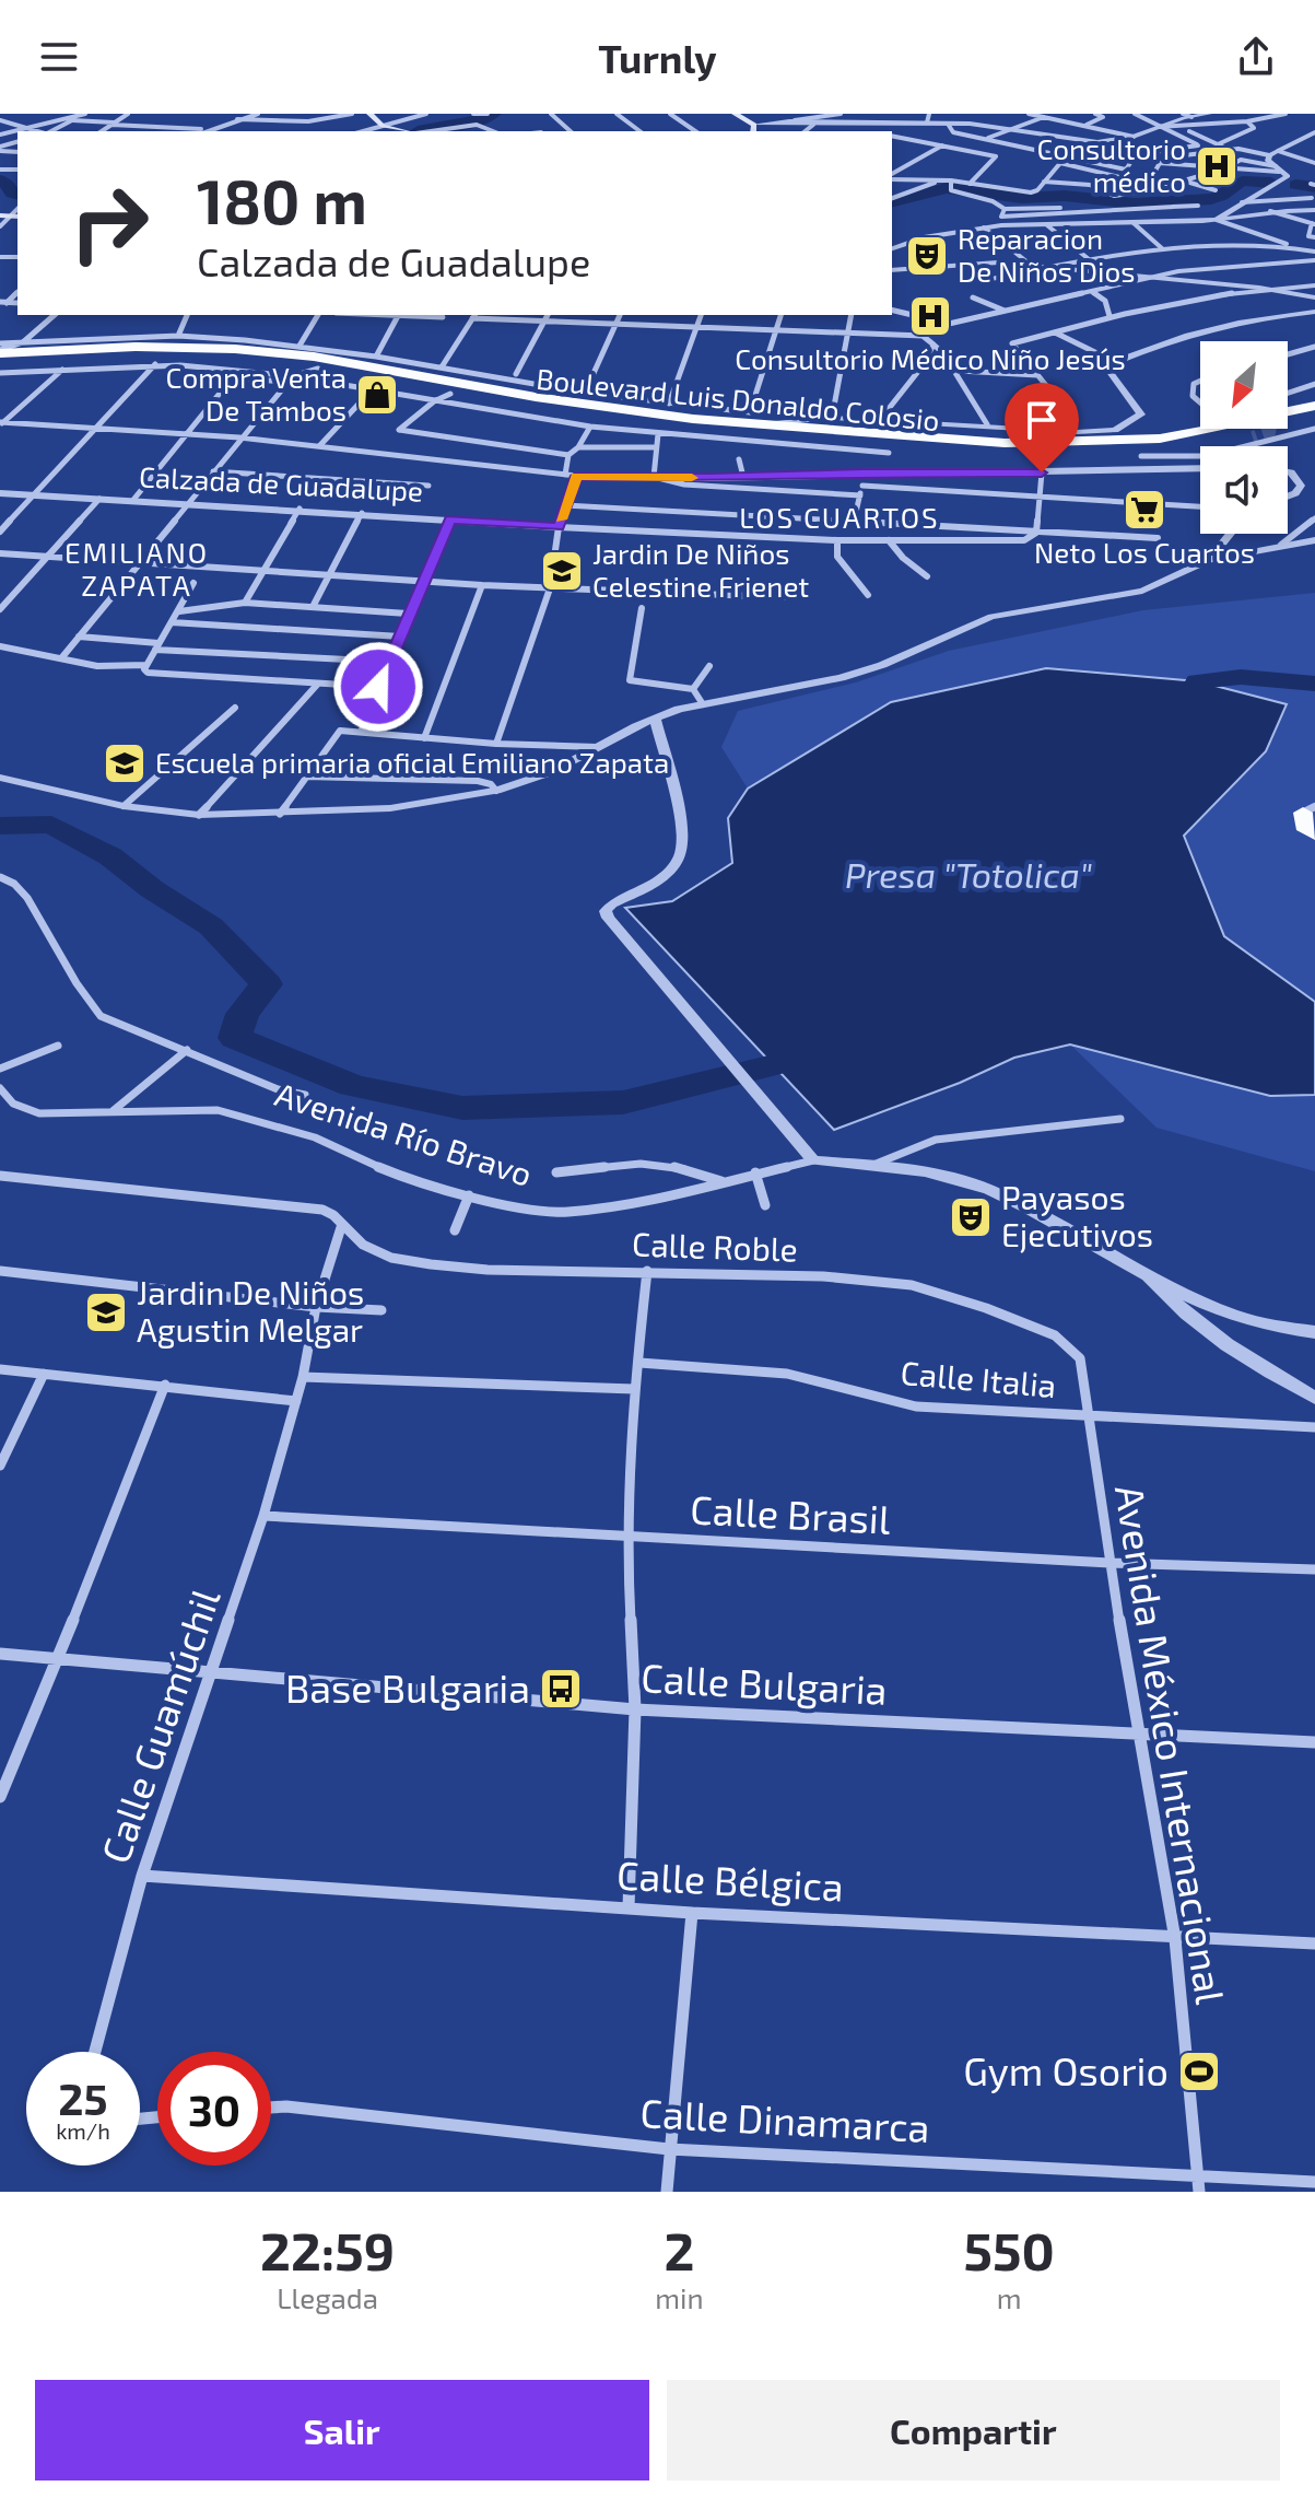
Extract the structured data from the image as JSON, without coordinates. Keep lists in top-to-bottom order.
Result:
{
  "streets": {
    "highway": ["Boulevard Luis Donaldo Colosio"],
    "street": [
      "Calzada de Guadalupe",
      "Avenida Río Bravo",
      "Calle Roble",
      "Calle Italia",
      "Calle Brasil",
      "Calle Bulgaria",
      "Calle Guamúchil",
      "Avenida México Internacional",
      "Calle Bélgica",
      "Calle Dinamarca"
    ]
  },
  "crossings": [
    ["Calle Roble", "Calle Guamúchil"],
    ["Calle Roble", "Avenida México Internacional"],
    ["Calle Italia", "Avenida México Internacional"],
    ["Calle Brasil", "Calle Guamúchil"],
    ["Calle Brasil", "Avenida México Internacional"],
    ["Calle Bulgaria", "Calle Guamúchil"],
    ["Calle Bulgaria", "Avenida México Internacional"],
    ["Calle Guamúchil", "Calle Bélgica"],
    ["Avenida México Internacional", "Calle Bélgica"],
    ["Avenida México Internacional", "Calle Dinamarca"]
  ],
  "districts": ["LOS CUARTOS", "EMILIANO ZAPATA"],
  "water": ["Presa \"Totolica\""],
  "places": {
    "hospital": ["Consultorio médico", "Consultorio Médico Niño Jesús"],
    "theatre": ["Reparacion De Niños Dios", "Payasos Ejecutivos"],
    "shop": ["Compra Venta De Tambos"],
    "supermarket": ["Neto Los Cuartos"],
    "school or university": ["Jardin De Niños Celestine Frienet", "Escuela primaria oficial Emiliano Zapata", "Jardin De Niños Agustin Melgar"],
    "bus stop": ["Base Bulgaria"],
    "sports": ["Gym Osorio"]
  },
  "north": "bottom left",
  "page": {
    "header": "Turnly",
    "turn": ["180 m", "Calzada de Guadalupe"],
    "speed": "25 km/h",
    "limit": "30",
    "eta": [
      "22:59",
      "Llegada",
      "2",
      "min",
      "550",
      "m"
    ],
    "buttons": ["Salir", "Compartir"]
  }
}
